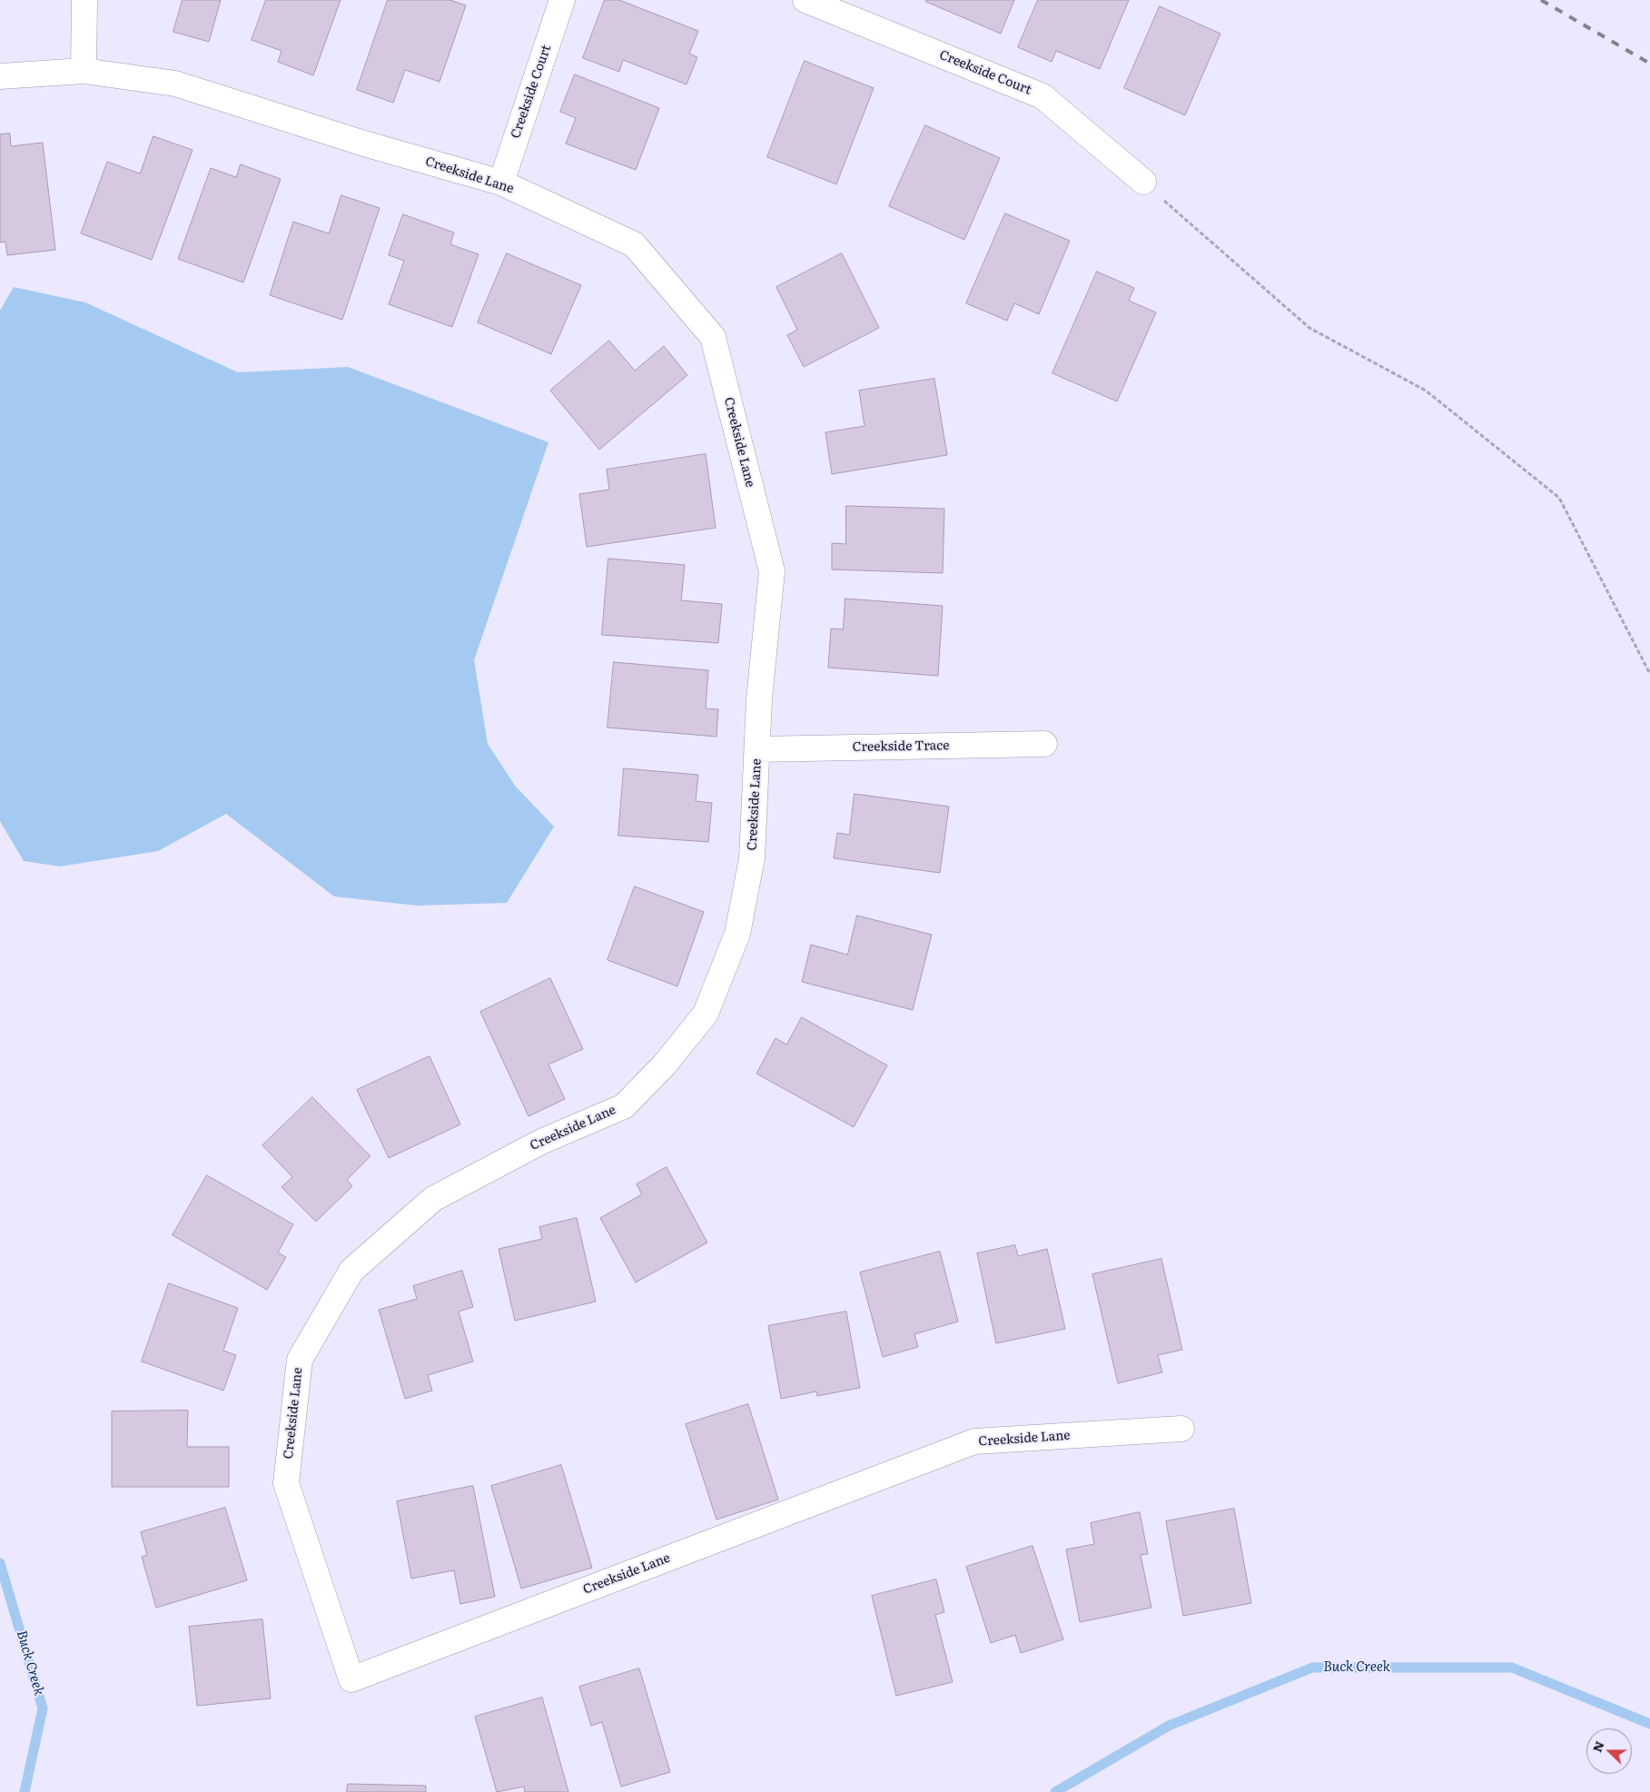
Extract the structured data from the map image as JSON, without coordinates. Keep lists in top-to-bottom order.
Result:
{
  "streets": {
    "street": ["Creekside Court", "Creekside Lane", "Creekside Trace"]
  },
  "crossings": [
    ["Creekside Court", "Creekside Lane"],
    ["Creekside Lane", "Creekside Trace"]
  ],
  "water": ["Buck Creek"],
  "north": "left"
}
